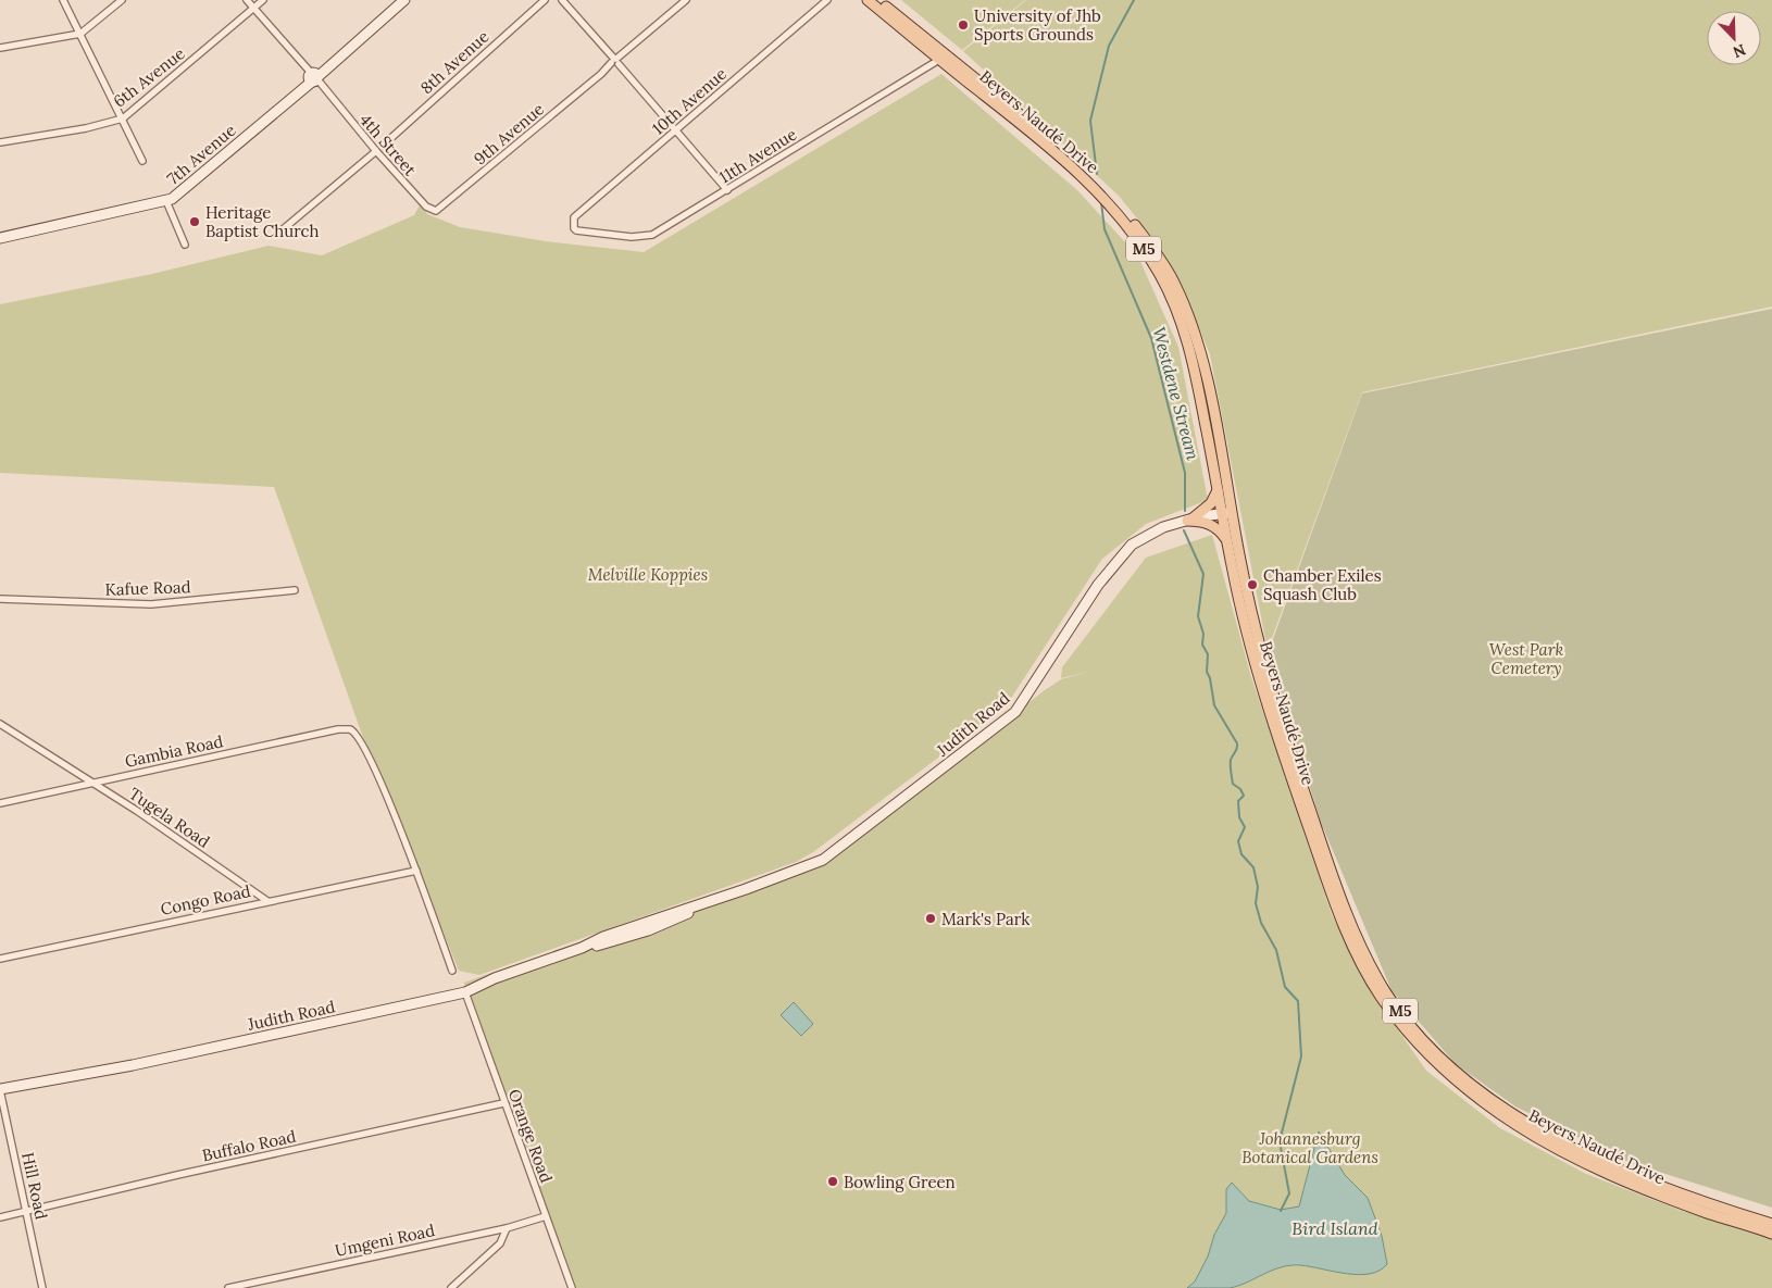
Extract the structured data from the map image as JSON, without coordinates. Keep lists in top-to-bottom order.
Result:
{
  "streets": {
    "main road": ["Beyers Naudé Drive", "M5"],
    "street": [
      "8th Avenue",
      "6th Avenue",
      "10th Avenue",
      "9th Avenue",
      "4th Street",
      "7th Avenue",
      "11th Avenue",
      "Kafue Road",
      "Judith Road",
      "Gambia Road",
      "Tugela Road",
      "Congo Road",
      "Orange Road",
      "Buffalo Road",
      "Hill Road",
      "Umgeni Road"
    ]
  },
  "crossings": [
    ["6th Avenue", "4th Street"],
    ["10th Avenue", "11th Avenue"],
    ["Beyers Naudé Drive", "11th Avenue"],
    ["Beyers Naudé Drive", "M5"],
    ["Beyers Naudé Drive", "Judith Road"],
    ["9th Avenue", "4th Street"],
    ["4th Street", "7th Avenue"],
    ["11th Avenue", "M5"],
    ["Judith Road", "Orange Road"],
    ["Judith Road", "Hill Road"],
    ["Gambia Road", "Tugela Road"],
    ["Gambia Road", "Congo Road"],
    ["Tugela Road", "Congo Road"],
    ["Orange Road", "Buffalo Road"],
    ["Orange Road", "Umgeni Road"],
    ["Buffalo Road", "Hill Road"]
  ],
  "water": ["Westdene Stream", "Bird Island"],
  "parks": ["Melville Koppies", "West Park Cemetery", "Johannesburg Botanical Gardens"],
  "places": [
    "University of Jhb Sports Grounds",
    "Heritage Baptist Church",
    "Chamber Exiles Squash Club",
    "Mark's Park",
    "Bowling Green"
  ],
  "north": "bottom right"
}
